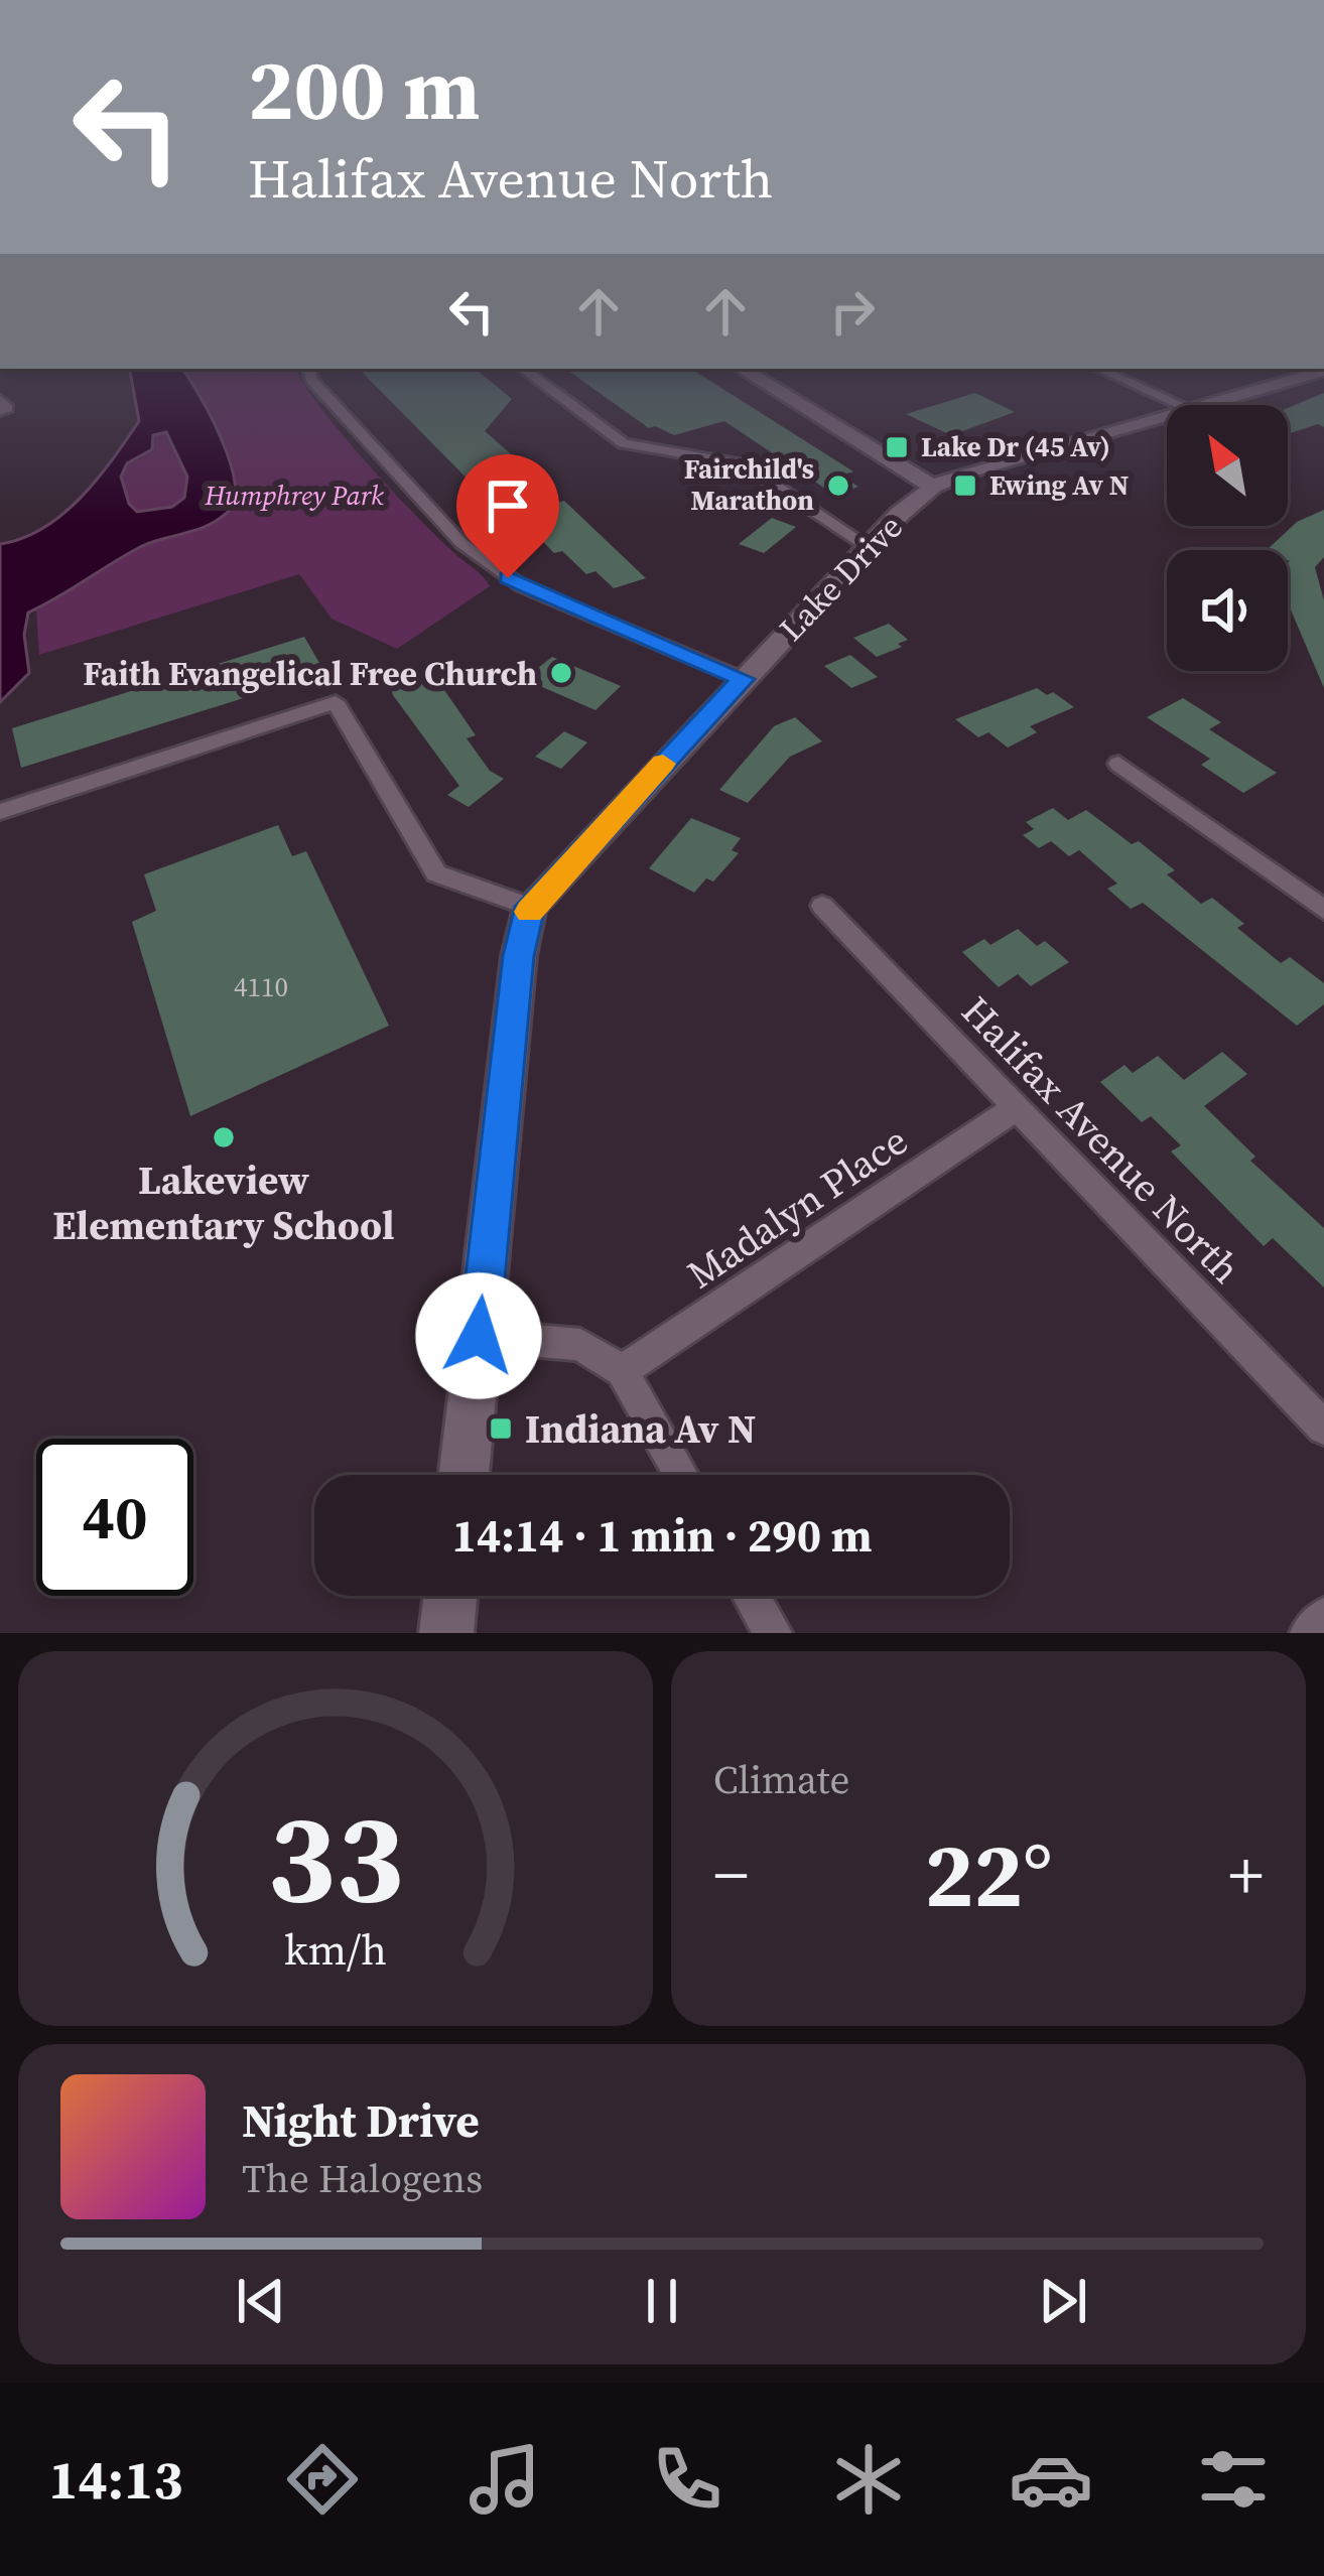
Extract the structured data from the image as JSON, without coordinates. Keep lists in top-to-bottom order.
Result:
{
  "streets": {
    "street": ["Lake Drive", "Halifax Avenue North", "Madalyn Place"]
  },
  "crossings": [
    ["Halifax Avenue North", "Madalyn Place"]
  ],
  "parks": ["Humphrey Park"],
  "places": {
    "transit": ["Lake Dr (45 Av)", "Ewing Av N", "Indiana Av N"],
    "other": ["Fairchild's Marathon", "Faith Evangelical Free Church", "Lakeview Elementary School"]
  },
  "house_numbers": ["4110"],
  "north": "top left",
  "page": {
    "turn": ["200 m", "Halifax Avenue North"],
    "limit": "40",
    "trip": "14:14 · 1 min · 290 m",
    "tile": "Climate",
    "heat": ["−", "22°", "+"],
    "song": ["Night Drive", "The Halogens"],
    "tabs": "14:13",
    "gauge": ["33", "km/h"]
  }
}
